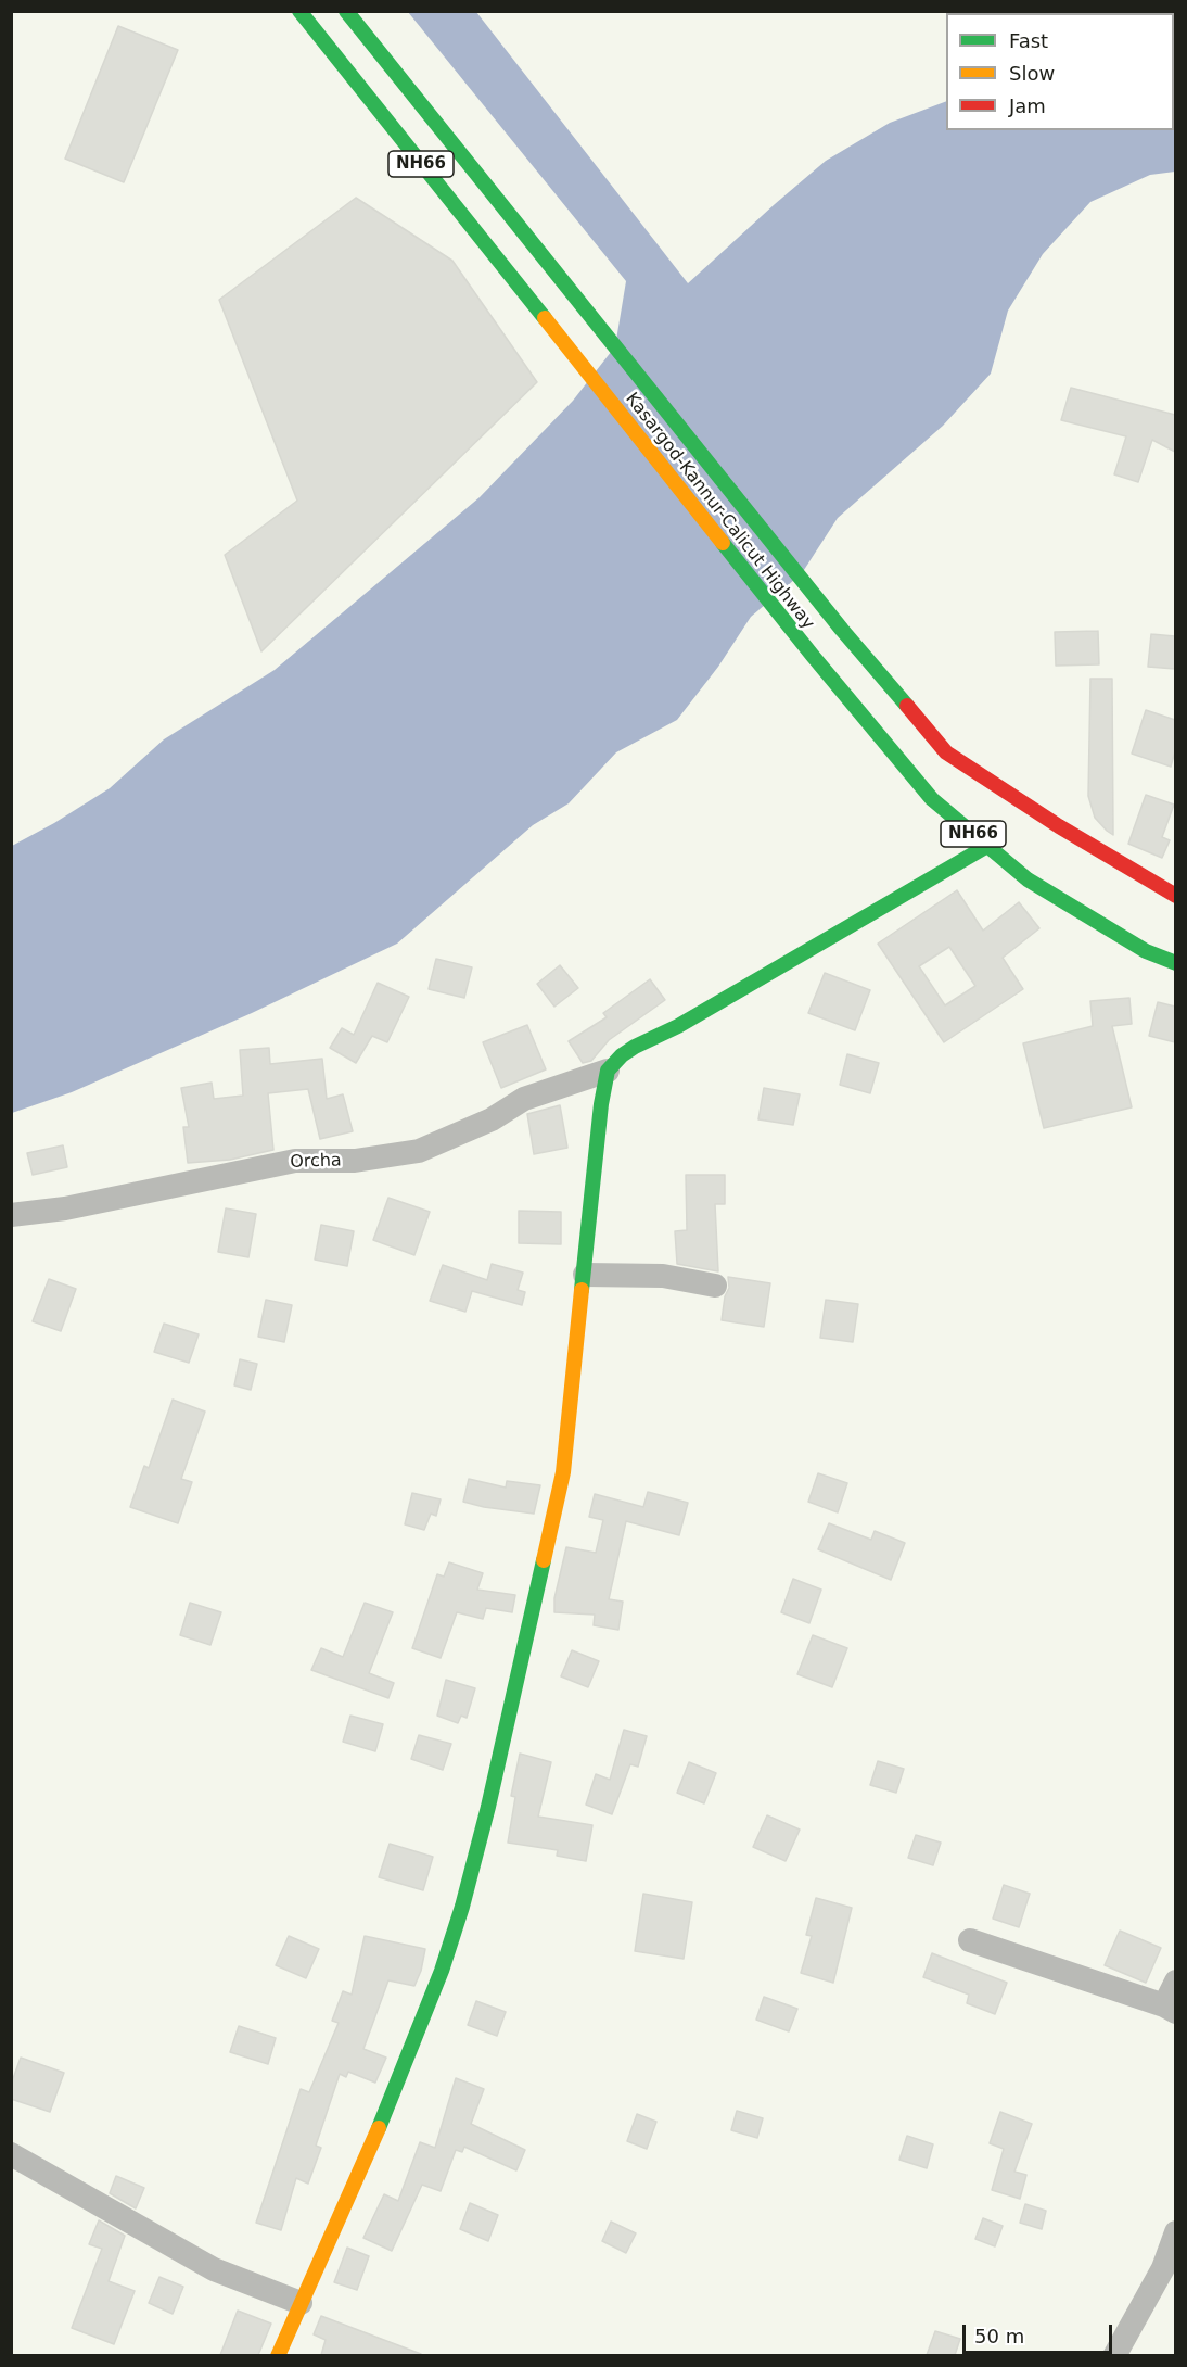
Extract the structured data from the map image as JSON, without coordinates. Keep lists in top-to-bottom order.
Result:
{
  "streets": {
    "main road": ["NH66", "Kasargod-Kannur-Calicut Highway"],
    "street": ["Orcha"]
  },
  "legend": ["Fast", "Slow", "Jam"],
  "scale_bar": "50 m"
}
